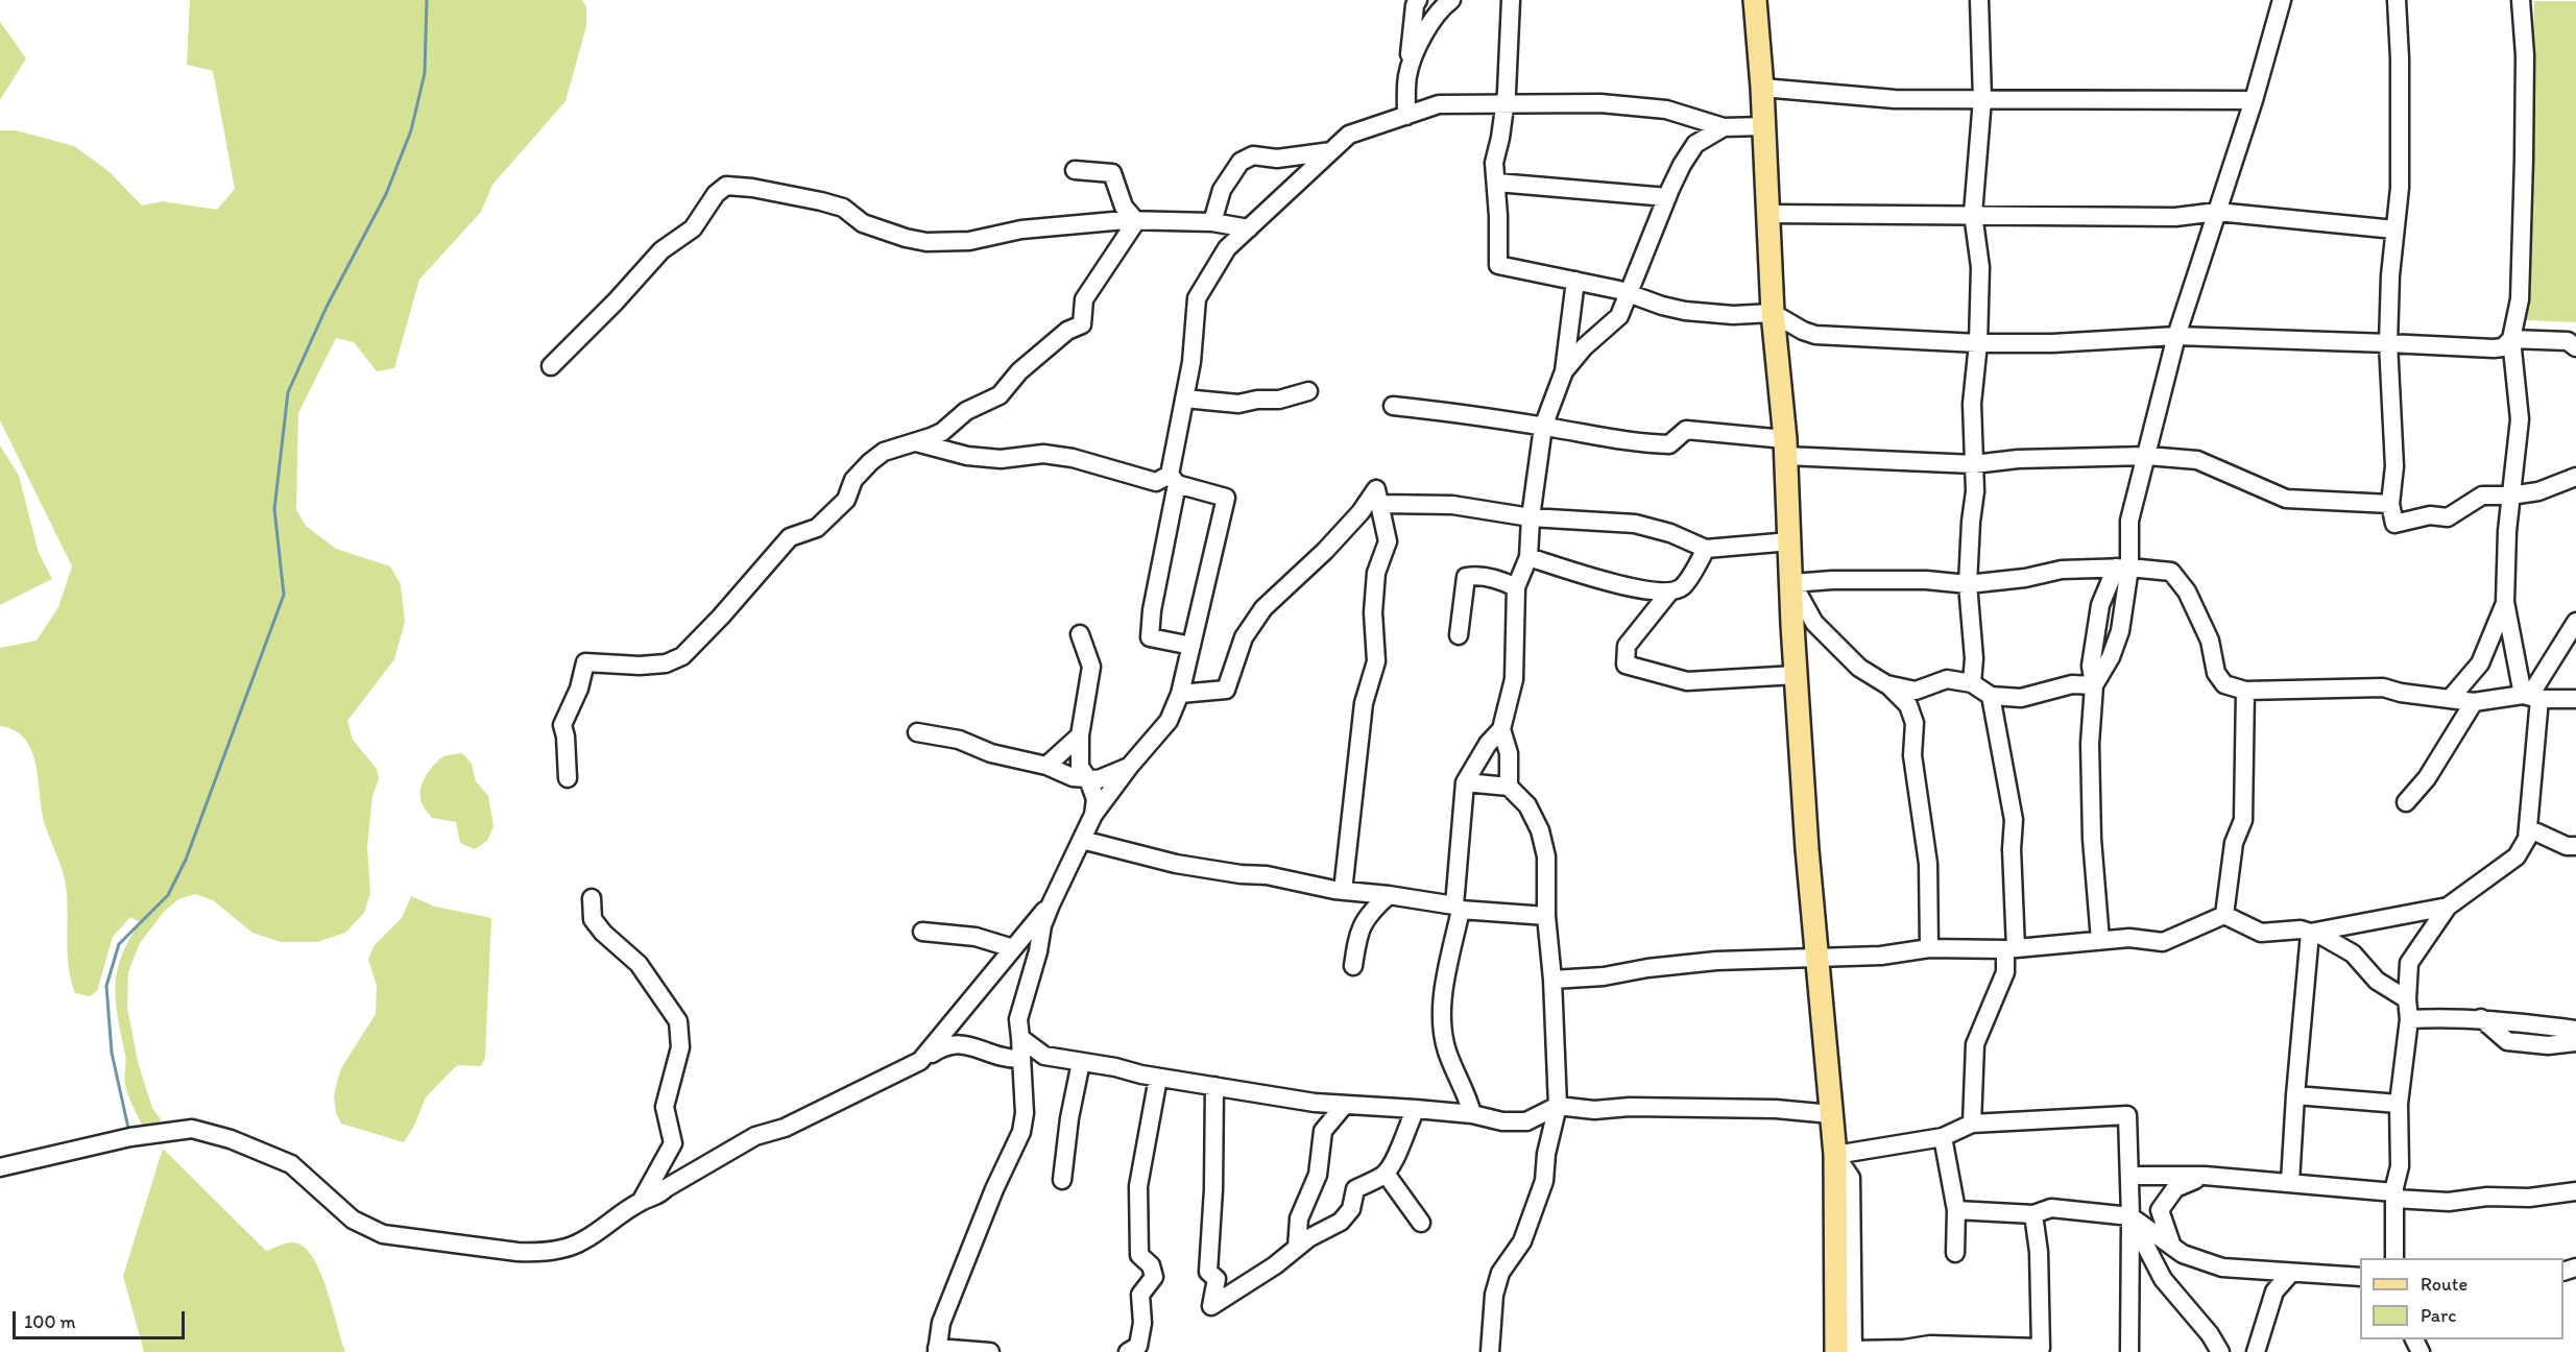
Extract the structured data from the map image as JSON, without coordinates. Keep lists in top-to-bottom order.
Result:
{
  "legend": ["Route", "Parc"],
  "scale_bar": "100 m"
}
